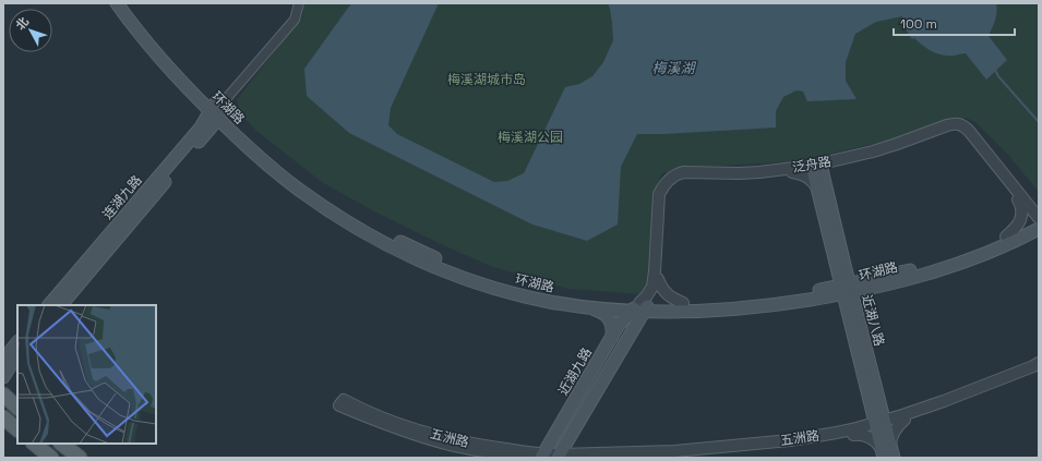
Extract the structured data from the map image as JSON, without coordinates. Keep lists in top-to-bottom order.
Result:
{
  "streets": {
    "main road": [
      "环湖路",
      "连湖九路",
      "近湖八路",
      "近湖九路"
    ],
    "street": ["泛舟路", "五洲路"]
  },
  "crossings": [
    ["环湖路", "泛舟路"],
    ["环湖路", "连湖九路"],
    ["环湖路", "近湖八路"],
    ["环湖路", "近湖九路"],
    ["泛舟路", "近湖八路"],
    ["泛舟路", "近湖九路"],
    ["近湖八路", "五洲路"],
    ["近湖九路", "五洲路"]
  ],
  "water": ["梅溪湖"],
  "parks": ["梅溪湖城市岛", "梅溪湖公园"],
  "scale_bar": "100 m",
  "north": "top left"
}
